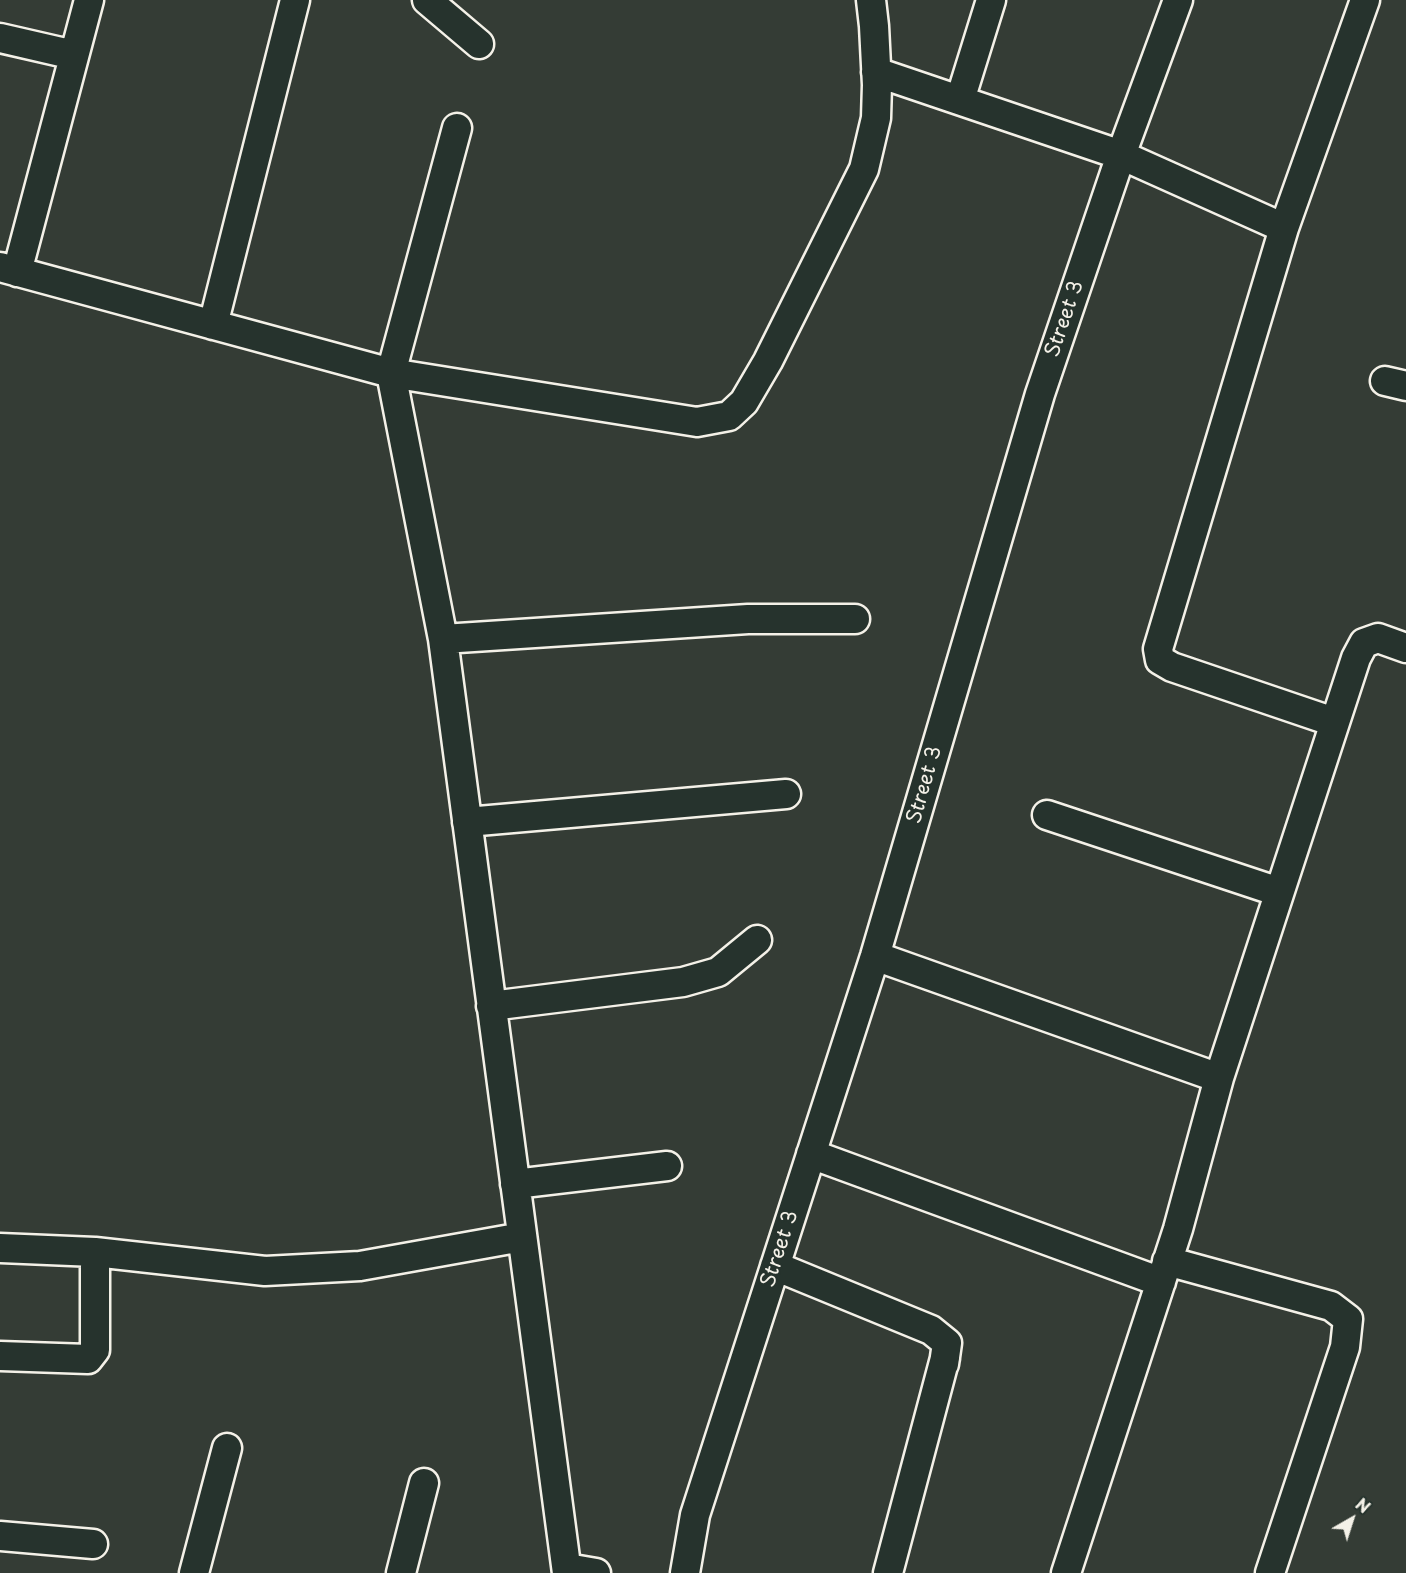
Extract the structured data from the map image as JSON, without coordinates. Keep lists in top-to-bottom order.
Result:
{
  "streets": {
    "street": ["Street 3"]
  },
  "north": "top right"
}
